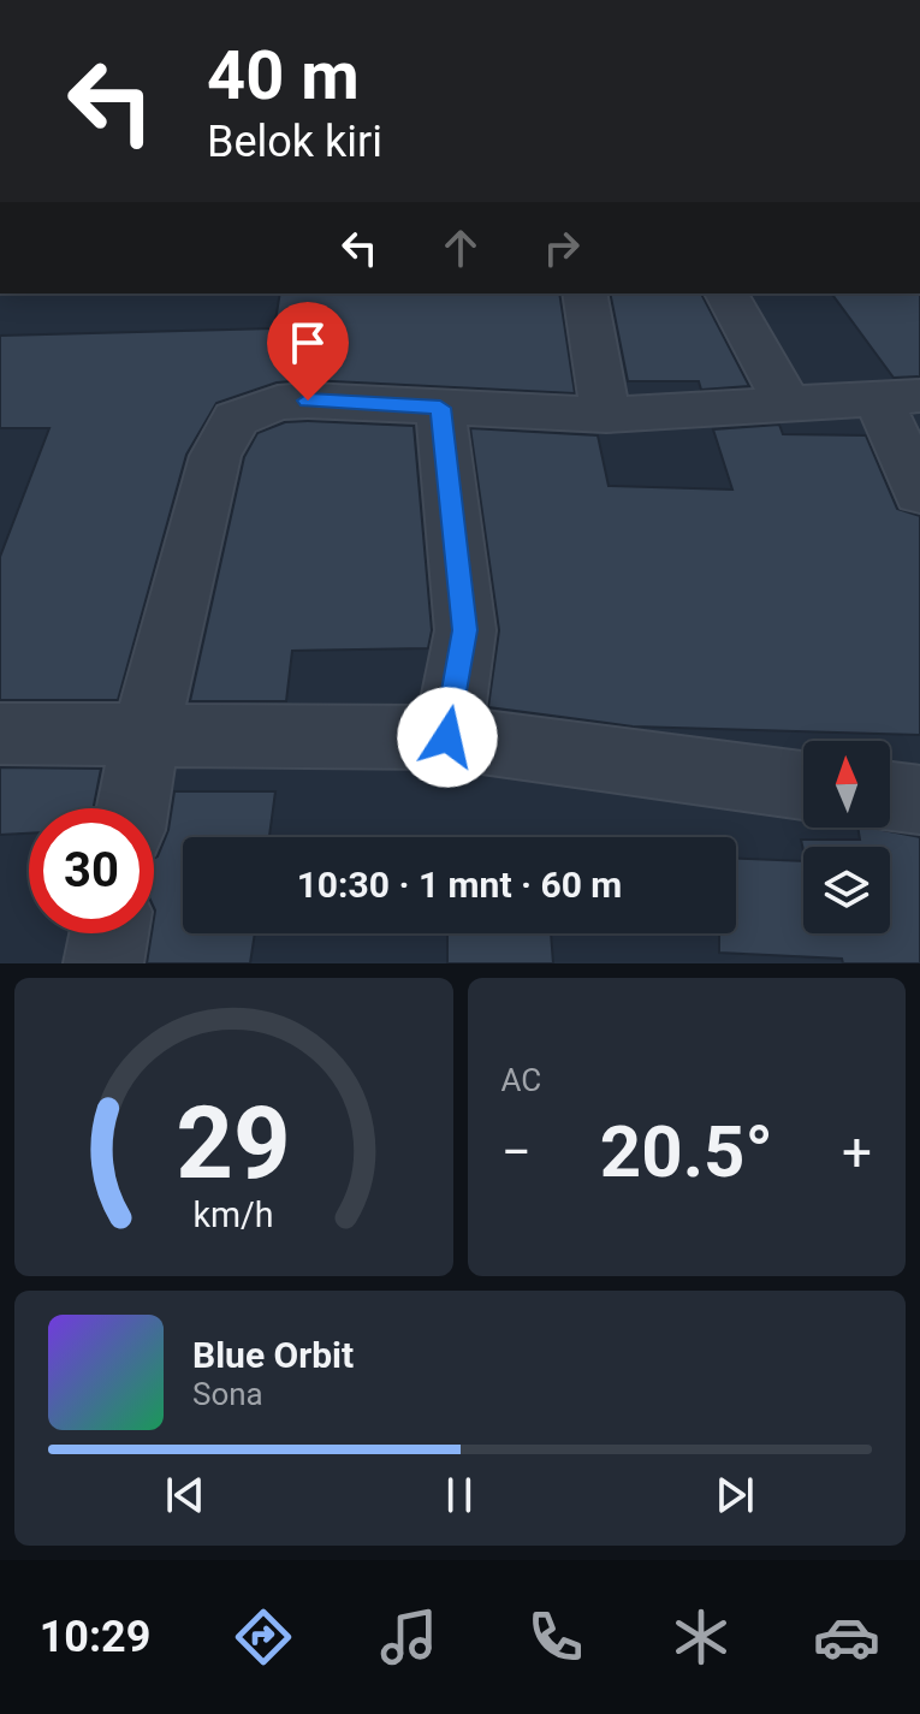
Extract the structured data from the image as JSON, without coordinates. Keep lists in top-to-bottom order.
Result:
{
  "north": "top",
  "page": {
    "turn": ["40 m", "Belok kiri"],
    "limit": "30",
    "trip": "10:30 · 1 mnt · 60 m",
    "tile": "AC",
    "heat": ["−", "20.5°", "+"],
    "song": ["Blue Orbit", "Sona"],
    "tabs": "10:29",
    "gauge": ["29", "km/h"]
  }
}
